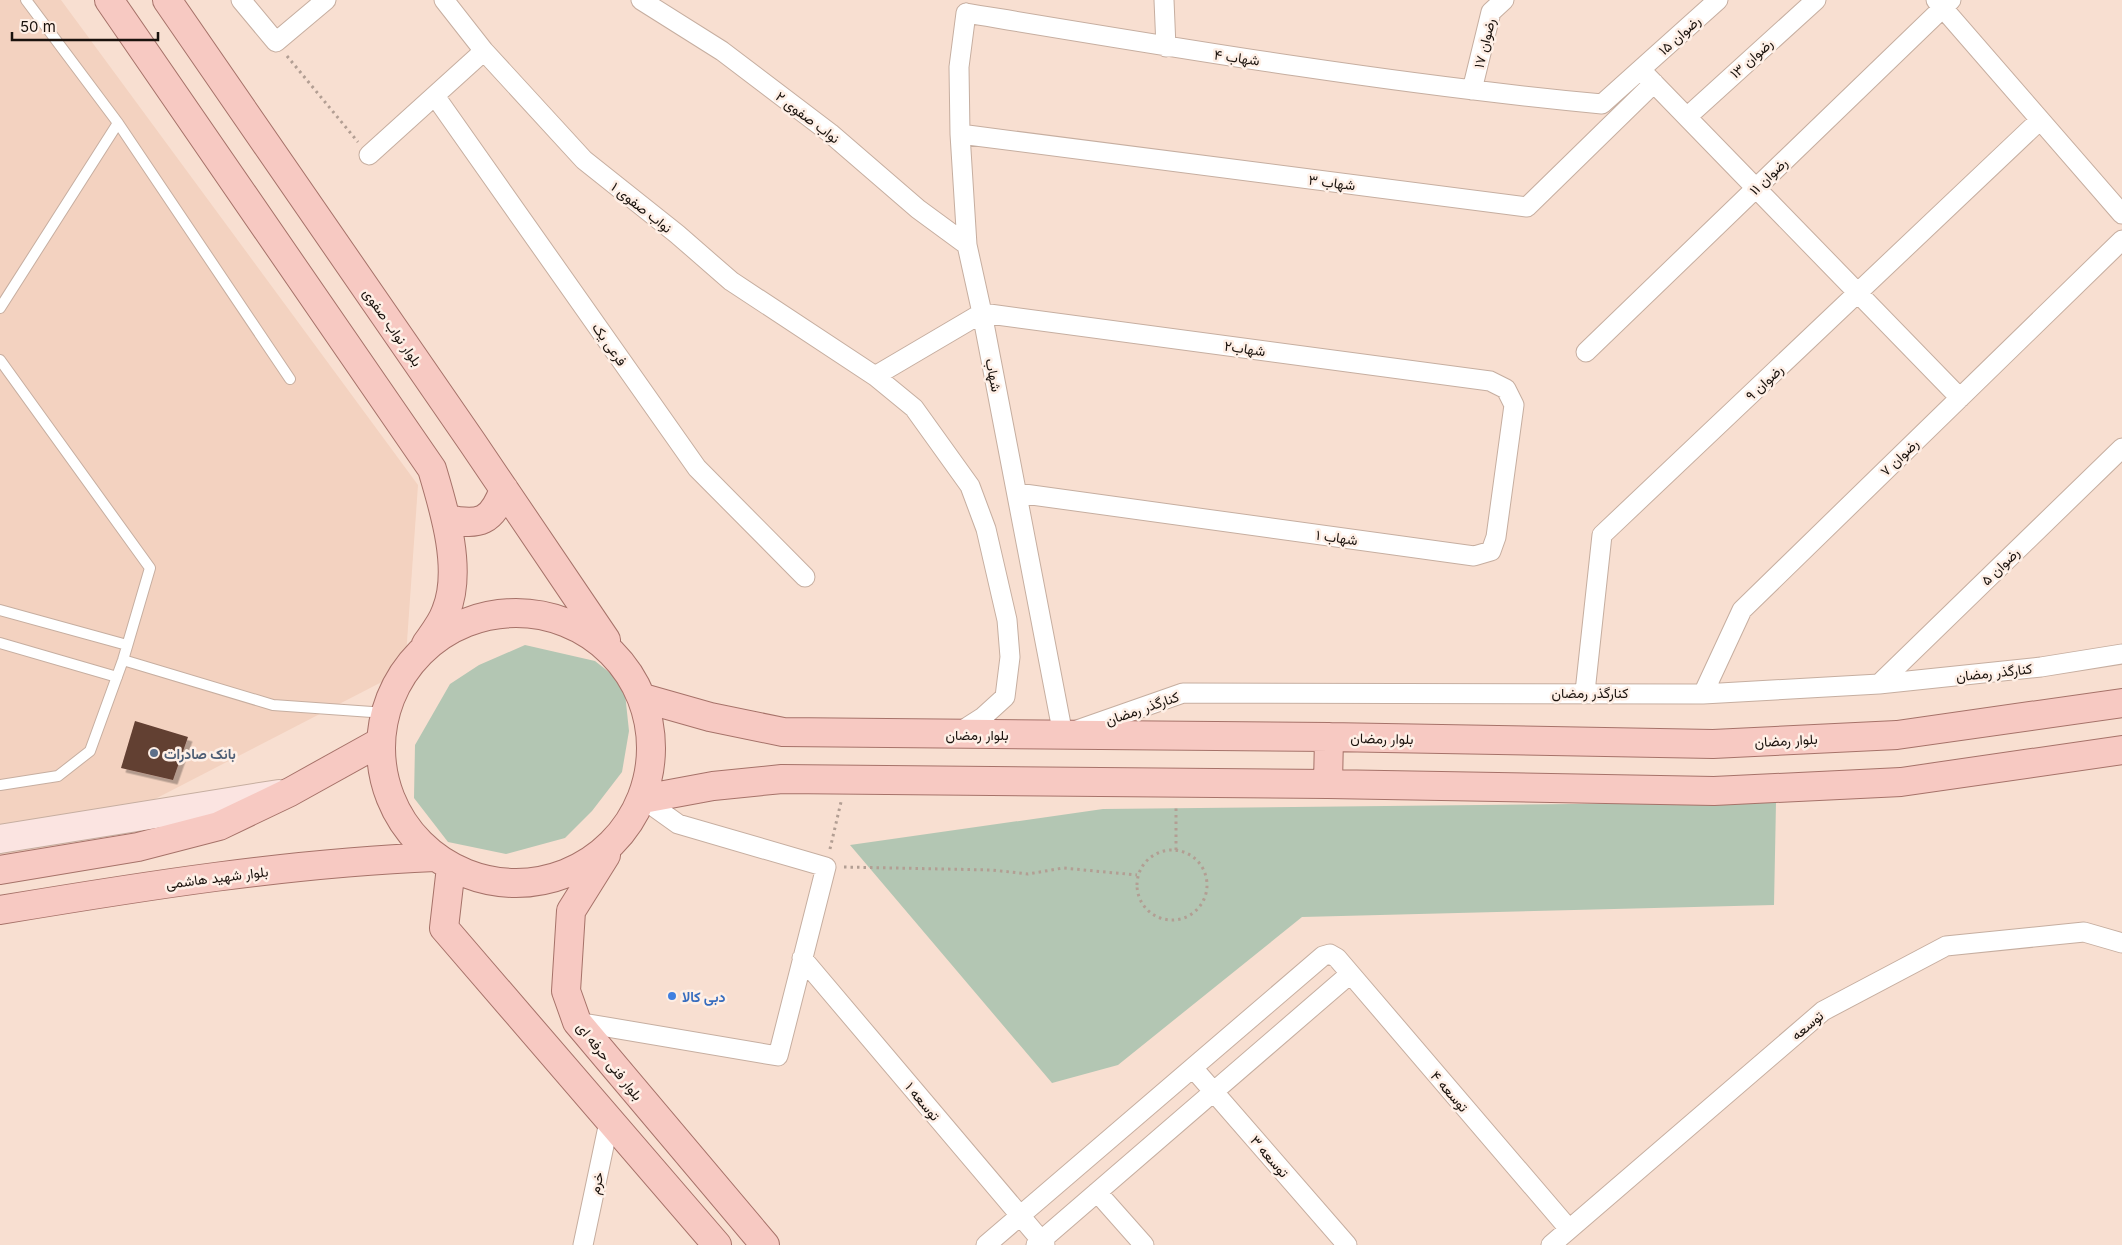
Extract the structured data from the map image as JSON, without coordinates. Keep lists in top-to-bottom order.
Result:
{
  "streets": {
    "main road": [
      "بلوار نواب صفوی",
      "بلوار رمضان",
      "بلوار شهید هاشمی",
      "بلوار فنی حرفه ای"
    ],
    "street": [
      "رضوان ۱۵",
      "رضوان ۱۷",
      "شهاب ۴",
      "رضوان ۱۳",
      "نواب صفوی ۲",
      "رضوان ۱۱",
      "شهاب ۳",
      "نواب صفوی ۱",
      "فرعی یک",
      "شهاب۲",
      "شهاب",
      "رضوان ۹",
      "رضوان ۷",
      "شهاب ۱",
      "رضوان ۵",
      "کنارگذر رمضان",
      "توسعه",
      "توسعه ۴",
      "توسعه ۱",
      "توسعه ۳",
      "خرم"
    ]
  },
  "crossings": [
    ["رضوان ۱۵", "شهاب ۴"],
    ["رضوان ۱۷", "شهاب ۴"],
    ["شهاب ۴", "شهاب"],
    ["نواب صفوی ۲", "شهاب"],
    ["شهاب ۳", "شهاب"],
    ["نواب صفوی ۱", "بلوار رمضان"],
    ["بلوار نواب صفوی", "بلوار رمضان"],
    ["شهاب۲", "شهاب"],
    ["شهاب۲", "شهاب ۱"],
    ["شهاب", "شهاب ۱"],
    ["شهاب", "کنارگذر رمضان"],
    ["شهاب", "بلوار رمضان"],
    ["رضوان ۹", "کنارگذر رمضان"],
    ["رضوان ۷", "کنارگذر رمضان"],
    ["رضوان ۵", "کنارگذر رمضان"],
    ["کنارگذر رمضان", "بلوار رمضان"],
    ["توسعه", "توسعه ۴"],
    ["توسعه ۴", "توسعه ۳"]
  ],
  "places": ["بانک صادرات", "دبی کالا"],
  "scale_bar": "50 m"
}
